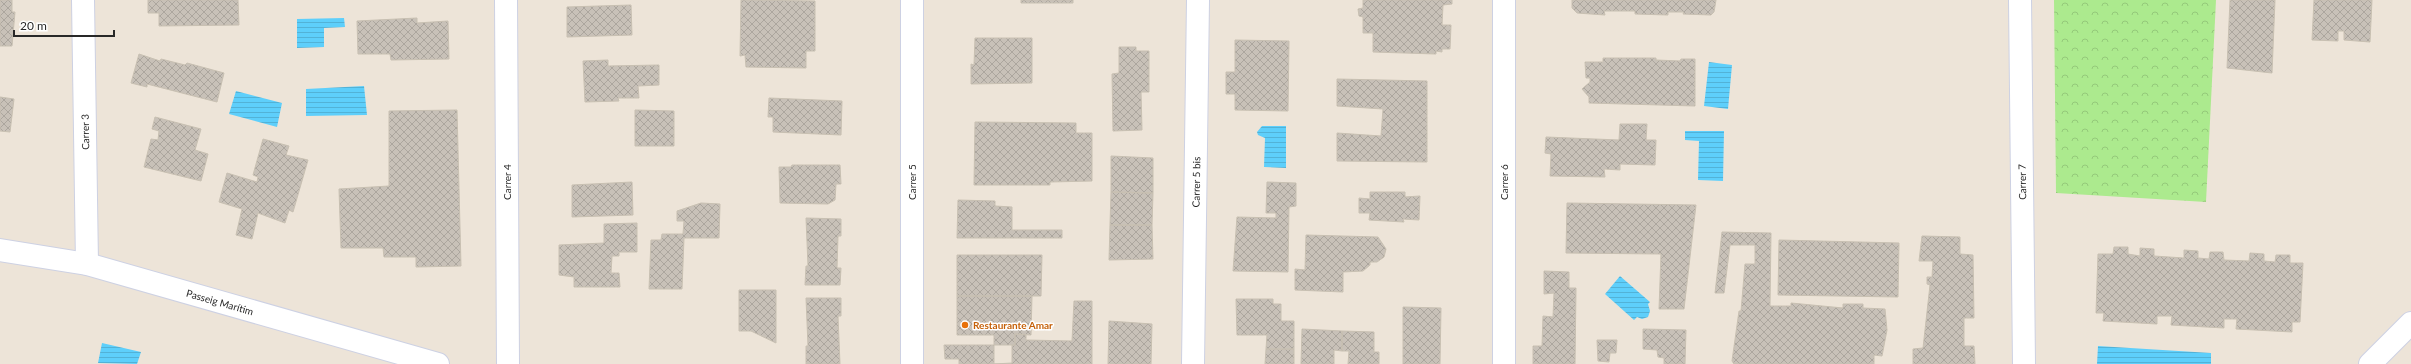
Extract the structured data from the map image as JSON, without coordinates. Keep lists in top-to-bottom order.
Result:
{
  "streets": {
    "street": [
      "Carrer 3",
      "Carrer 4",
      "Carrer 5",
      "Carrer 5 bis",
      "Carrer 6",
      "Carrer 7",
      "Passeig Marítim"
    ]
  },
  "crossings": [
    ["Carrer 3", "Passeig Marítim"]
  ],
  "places": ["Restaurante Amar"],
  "scale_bar": "20 m"
}
